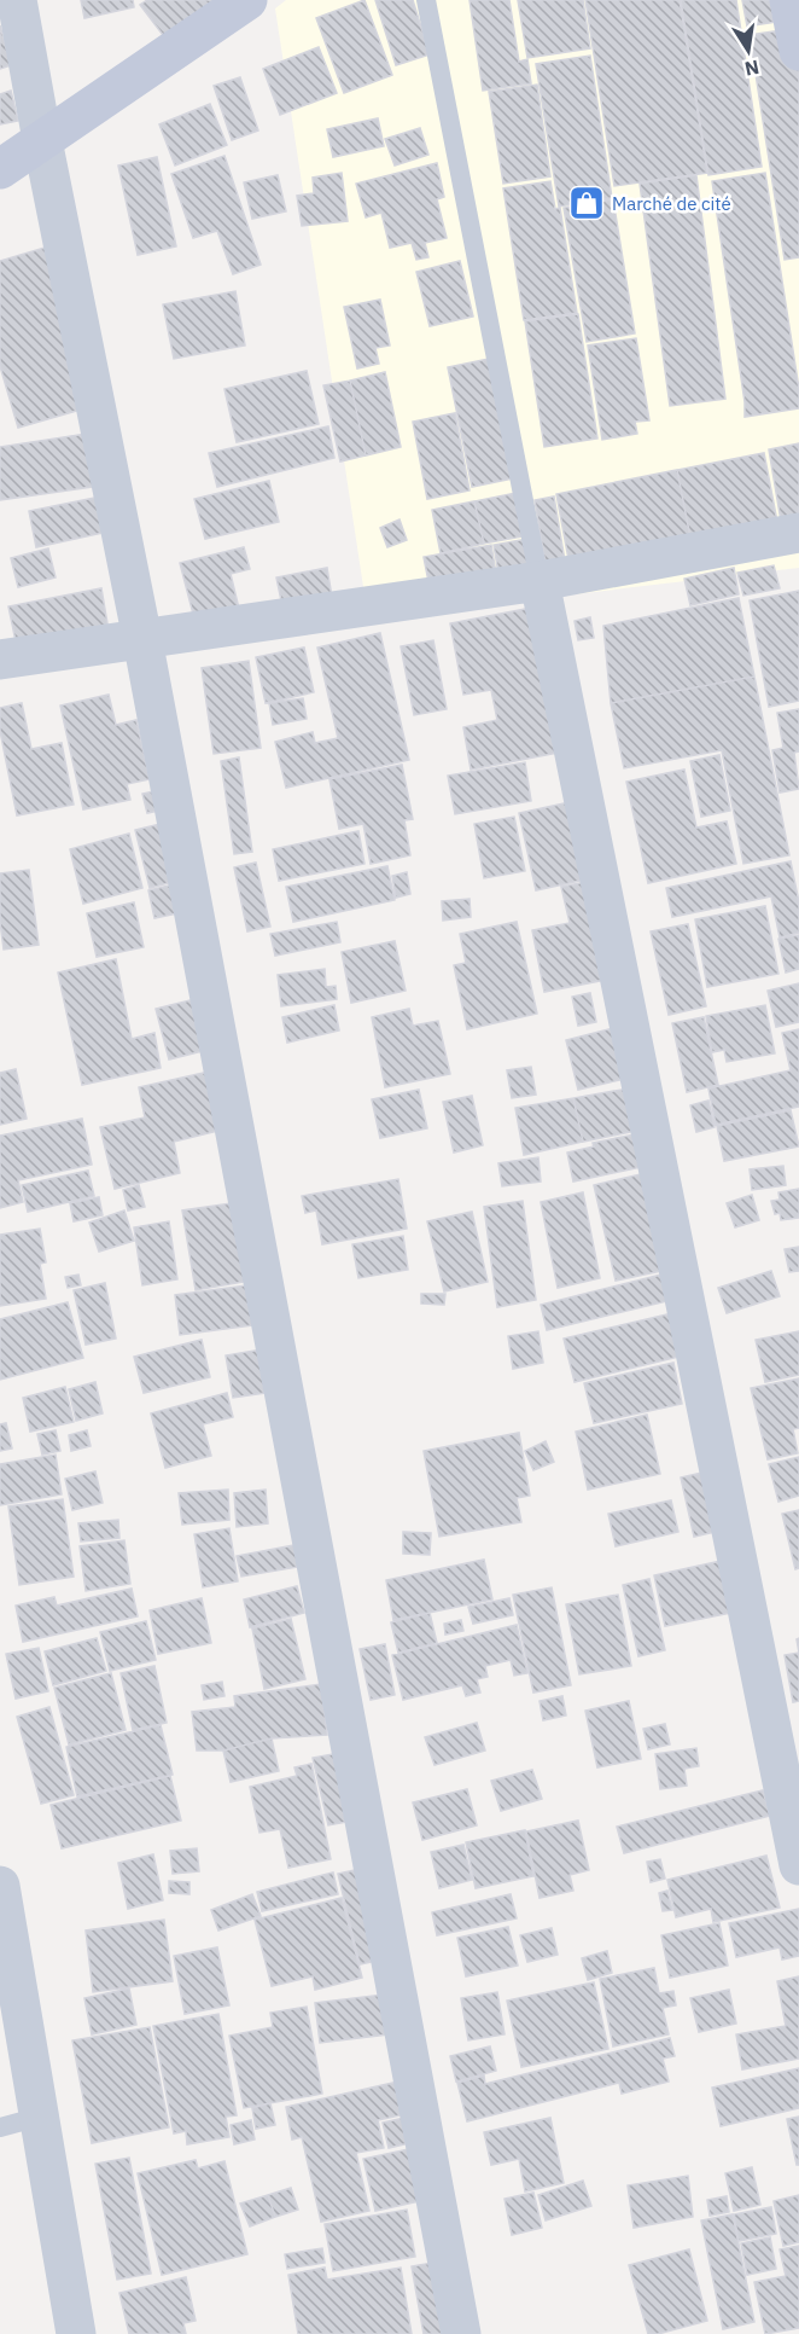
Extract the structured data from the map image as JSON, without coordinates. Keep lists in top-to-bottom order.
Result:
{
  "places": {
    "shop": ["Marché de cité"]
  },
  "north": "bottom"
}
